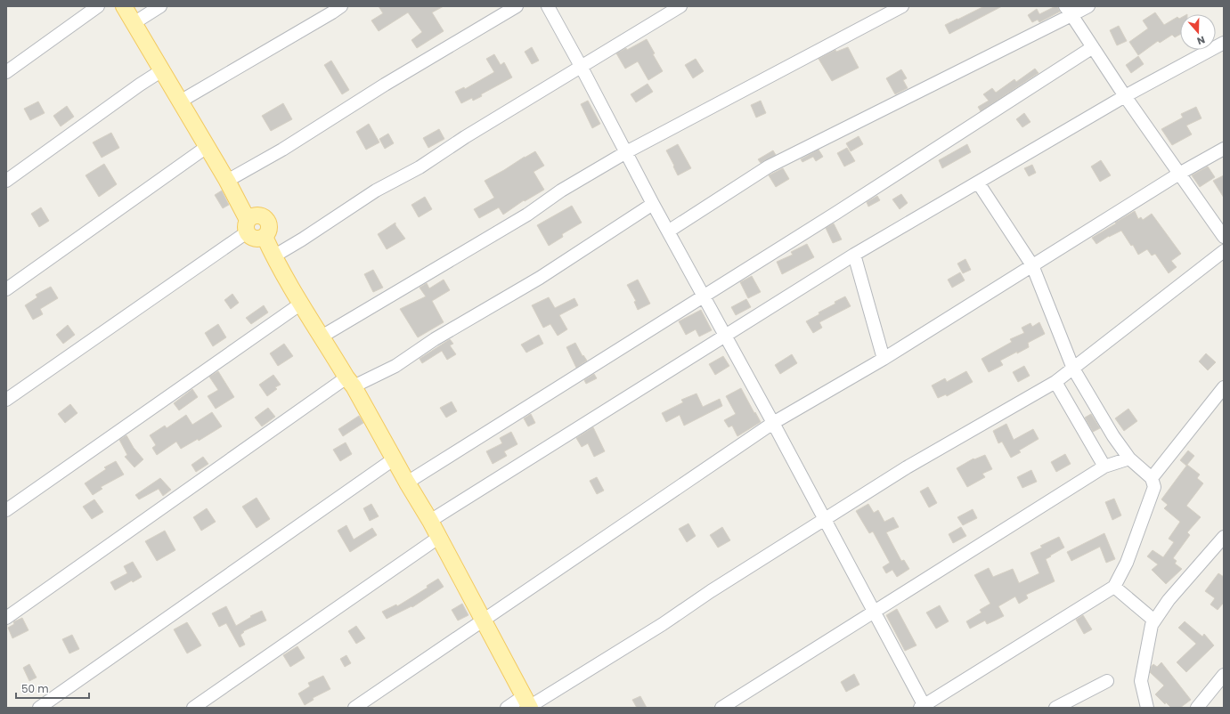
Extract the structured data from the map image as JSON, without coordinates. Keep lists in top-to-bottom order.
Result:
{
  "scale_bar": "50 m",
  "north": "bottom"
}
